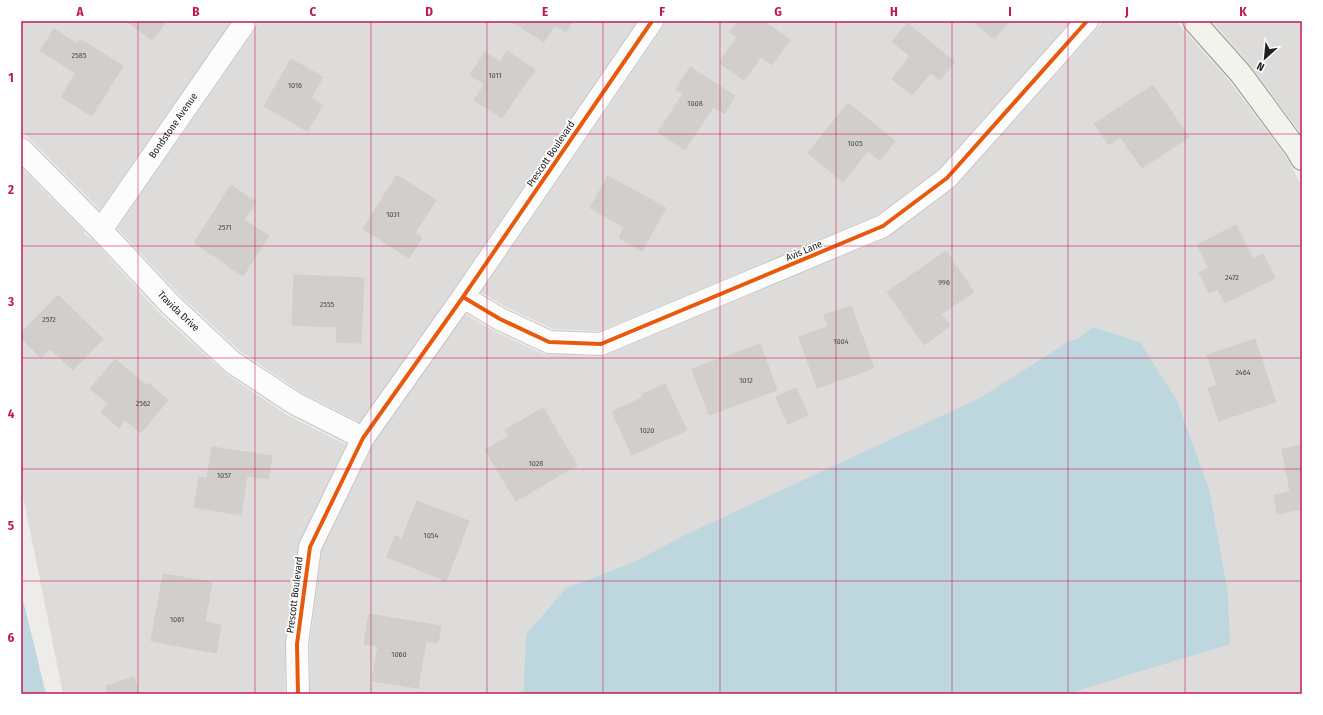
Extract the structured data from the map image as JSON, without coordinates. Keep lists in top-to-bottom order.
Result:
{
  "streets": {
    "street": [
      "Bondstone Avenue",
      "Prescott Boulevard",
      "Avis Lane",
      "Travida Drive"
    ]
  },
  "crossings": [
    ["Bondstone Avenue", "Travida Drive"],
    ["Prescott Boulevard", "Avis Lane"],
    ["Prescott Boulevard", "Travida Drive"]
  ],
  "house_numbers": [
    "2585",
    "1011",
    "1016",
    "1008",
    "1005",
    "1031",
    "2571",
    "2472",
    "996",
    "2555",
    "2572",
    "1004",
    "2464",
    "1012",
    "2562",
    "1020",
    "1028",
    "1057",
    "1054",
    "1061",
    "1060"
  ],
  "north": "bottom left",
  "grid": {
    "columns": [
      "A",
      "B",
      "C",
      "D",
      "E",
      "F",
      "G",
      "H",
      "I",
      "J",
      "K"
    ],
    "rows": [
      "1",
      "2",
      "3",
      "4",
      "5",
      "6"
    ]
  }
}
